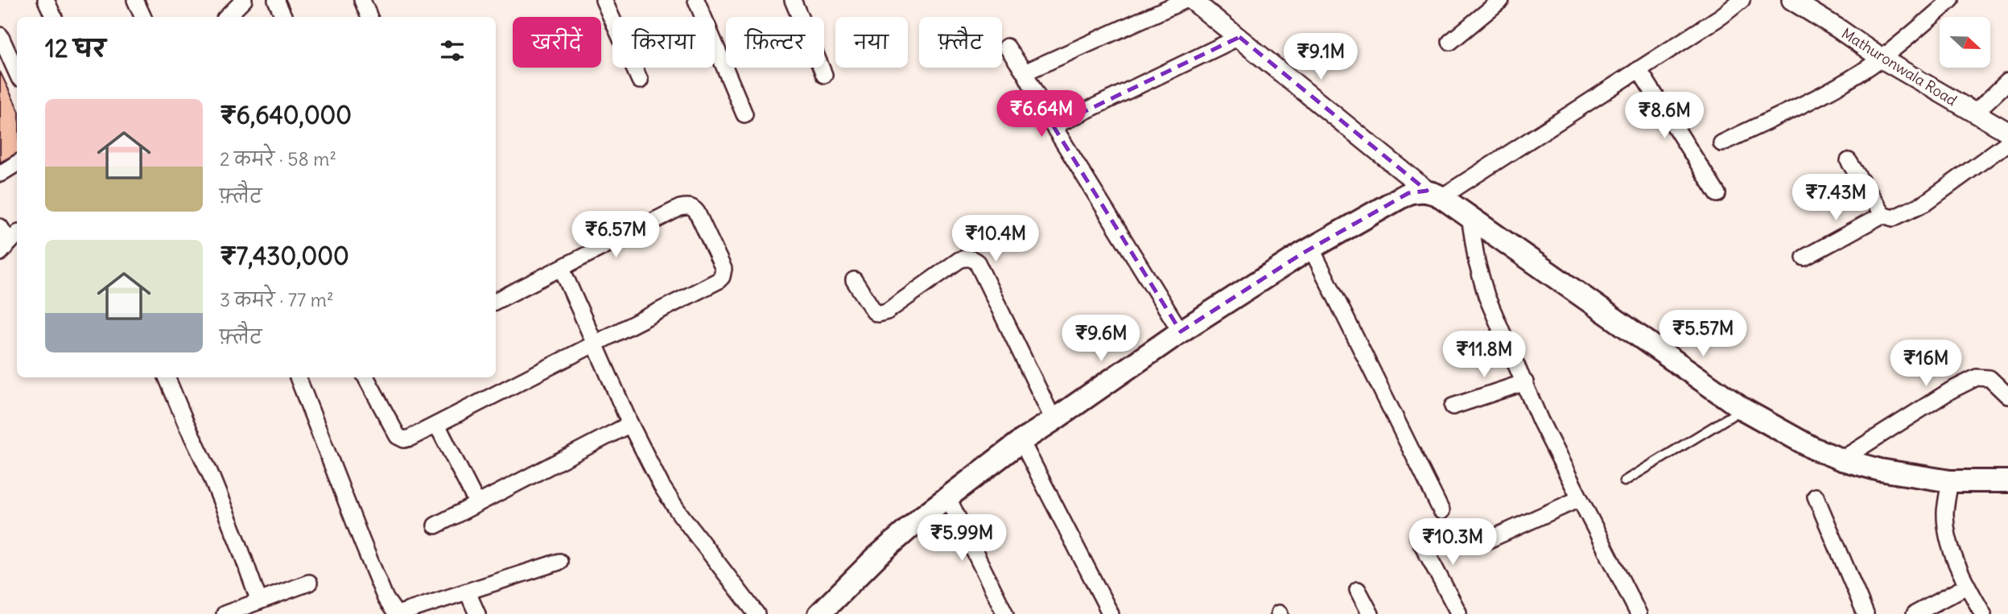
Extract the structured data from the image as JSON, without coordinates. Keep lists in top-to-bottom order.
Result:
{
  "streets": {
    "street": ["Mathuronwala Road"]
  },
  "north": "right",
  "page": {
    "chip": [
      "खरीदें",
      "किराया",
      "फ़िल्टर",
      "नया",
      "फ़्लैट"
    ],
    "heading": "12 घर",
    "price": [
      "₹9.1M",
      "₹6.64M",
      "₹8.6M",
      "₹7.43M",
      "₹6.57M",
      "₹10.4M",
      "₹5.57M",
      "₹9.6M",
      "₹11.8M",
      "₹16M",
      "₹5.99M",
      "₹10.3M"
    ],
    "list": [
      {
        "name": "₹6,640,000",
        "note": "2 कमरे · 58 m² · फ़्लैट"
      },
      {
        "name": "₹7,430,000",
        "note": "3 कमरे · 77 m² · फ़्लैट"
      }
    ]
  }
}
